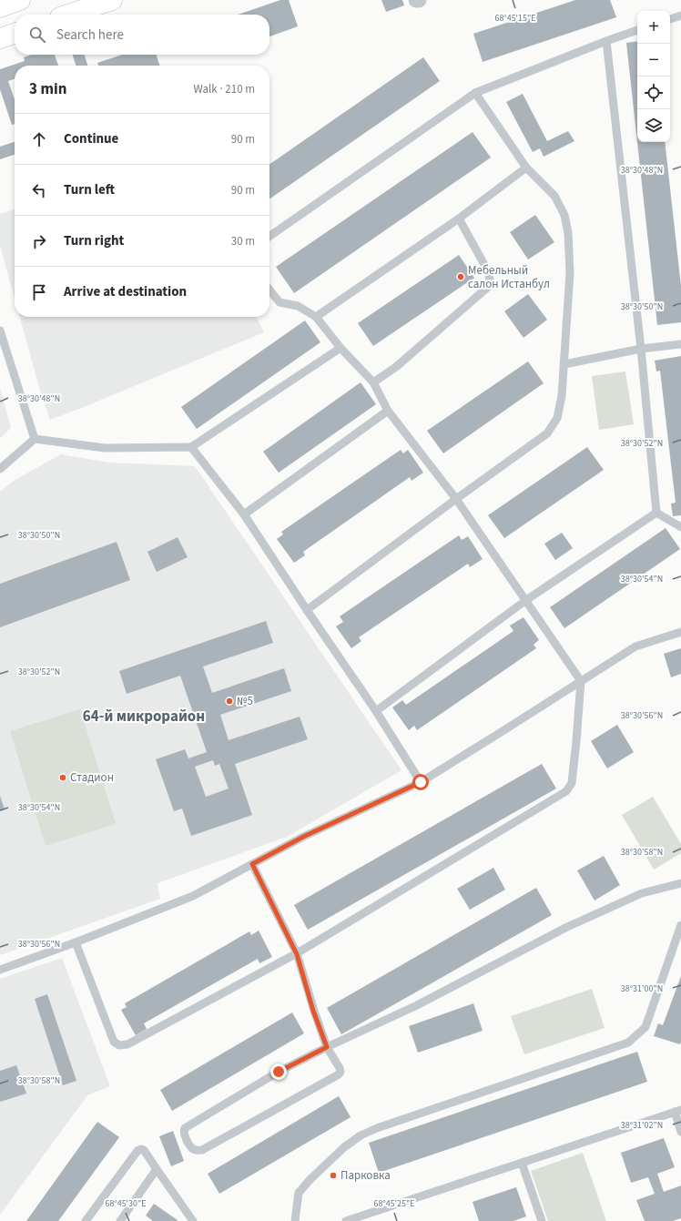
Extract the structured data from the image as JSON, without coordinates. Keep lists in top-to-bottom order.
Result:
{
  "districts": ["64-й микрорайон"],
  "places": [
    "Мебельный салон Истанбул",
    "№5",
    "Стадион",
    "Парковка"
  ],
  "page": {
    "map_buttons": ["+", "−"],
    "search": "Search here",
    "heading": ["3 min", "Walk · 210 m"],
    "list": [
      ["Continue", "90 m"],
      ["Turn left", "90 m"],
      ["Turn right", "30 m"],
      "Arrive at destination"
    ]
  },
  "coordinates": [
    "68°45'15\"E",
    "38°30'48\"N",
    "38°30'50\"N",
    "38°30'52\"N",
    "38°30'54\"N",
    "38°30'56\"N",
    "38°30'58\"N",
    "38°31'00\"N",
    "38°31'02\"N",
    "68°45'30\"E",
    "68°45'25\"E"
  ]
}
